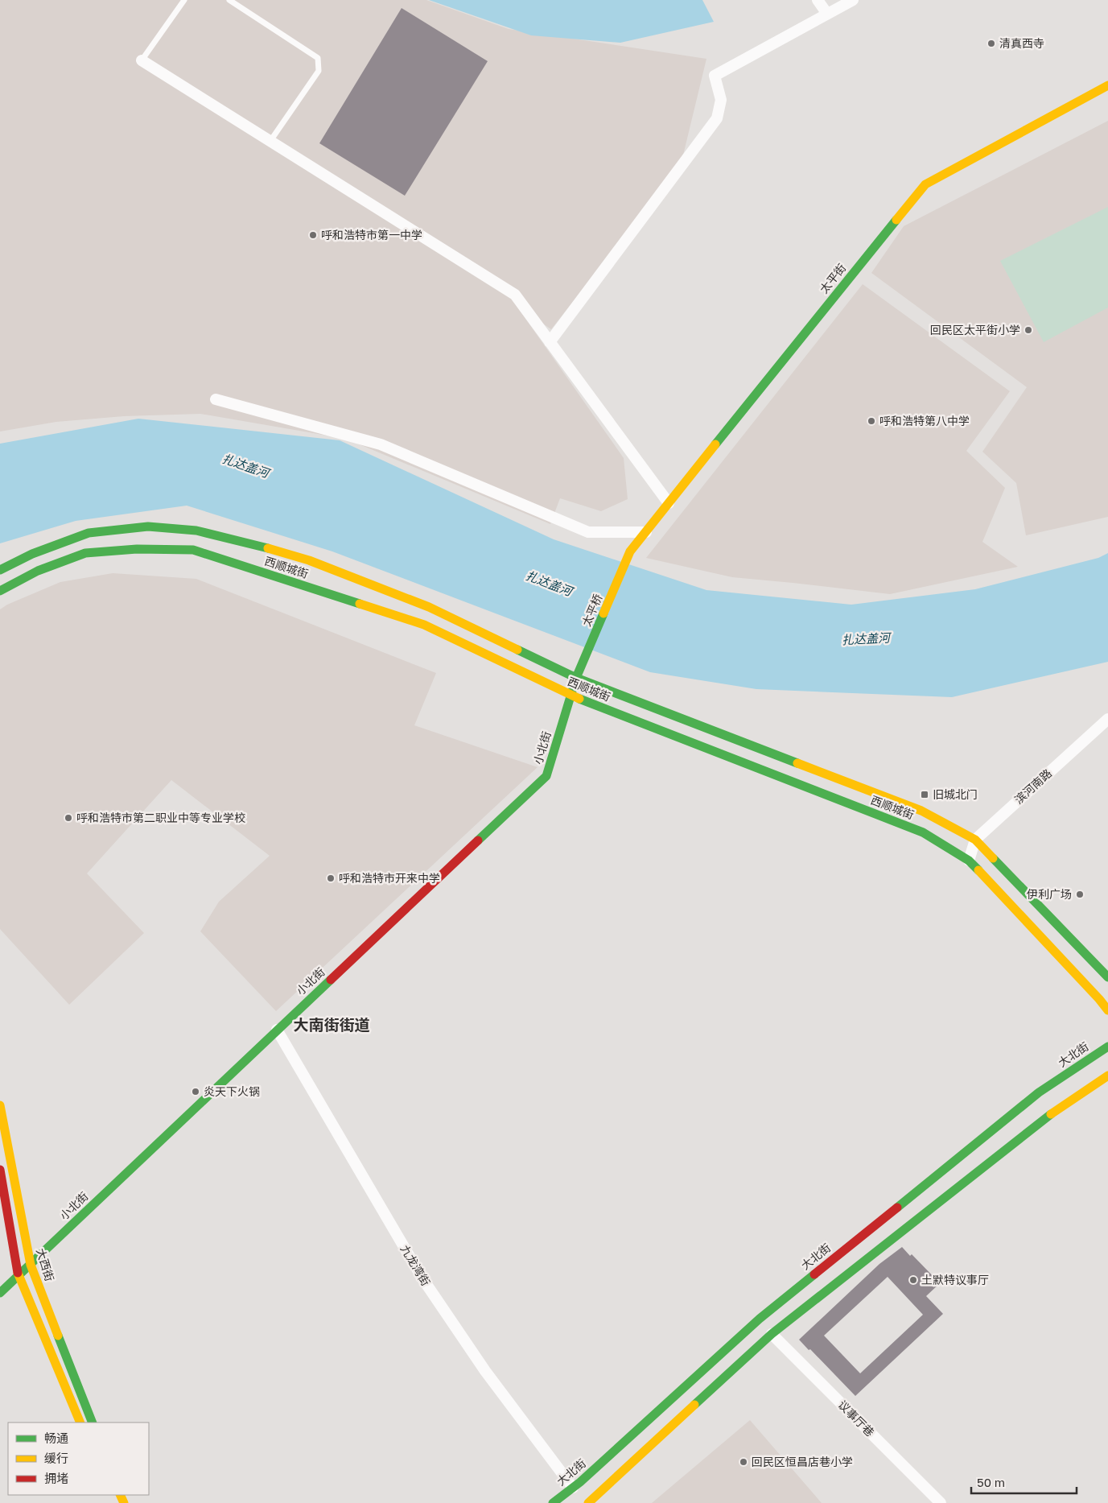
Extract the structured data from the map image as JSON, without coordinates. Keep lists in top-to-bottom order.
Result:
{
  "streets": {
    "main road": [
      "太平街",
      "西顺城街",
      "太平桥",
      "小北街",
      "大北街",
      "大西街"
    ],
    "street": ["滨河南路", "九龙湾街", "议事厅巷"]
  },
  "crossings": [
    ["太平街", "太平桥"],
    ["西顺城街", "太平桥"],
    ["西顺城街", "小北街"],
    ["西顺城街", "滨河南路"],
    ["太平桥", "小北街"],
    ["小北街", "大西街"],
    ["小北街", "九龙湾街"],
    ["大北街", "九龙湾街"]
  ],
  "districts": ["大南街街道"],
  "water": ["扎达盖河"],
  "places": {
    "other": [
      "清真西寺",
      "呼和浩特市第一中学",
      "回民区太平街小学",
      "呼和浩特第八中学",
      "呼和浩特市第二职业中等专业学校",
      "呼和浩特市开来中学",
      "伊利广场",
      "炎天下火锅",
      "土默特议事厅",
      "回民区恒昌店巷小学"
    ],
    "transit": ["旧城北门"]
  },
  "legend": ["畅通", "缓行", "拥堵"],
  "scale_bar": "50 m"
}
